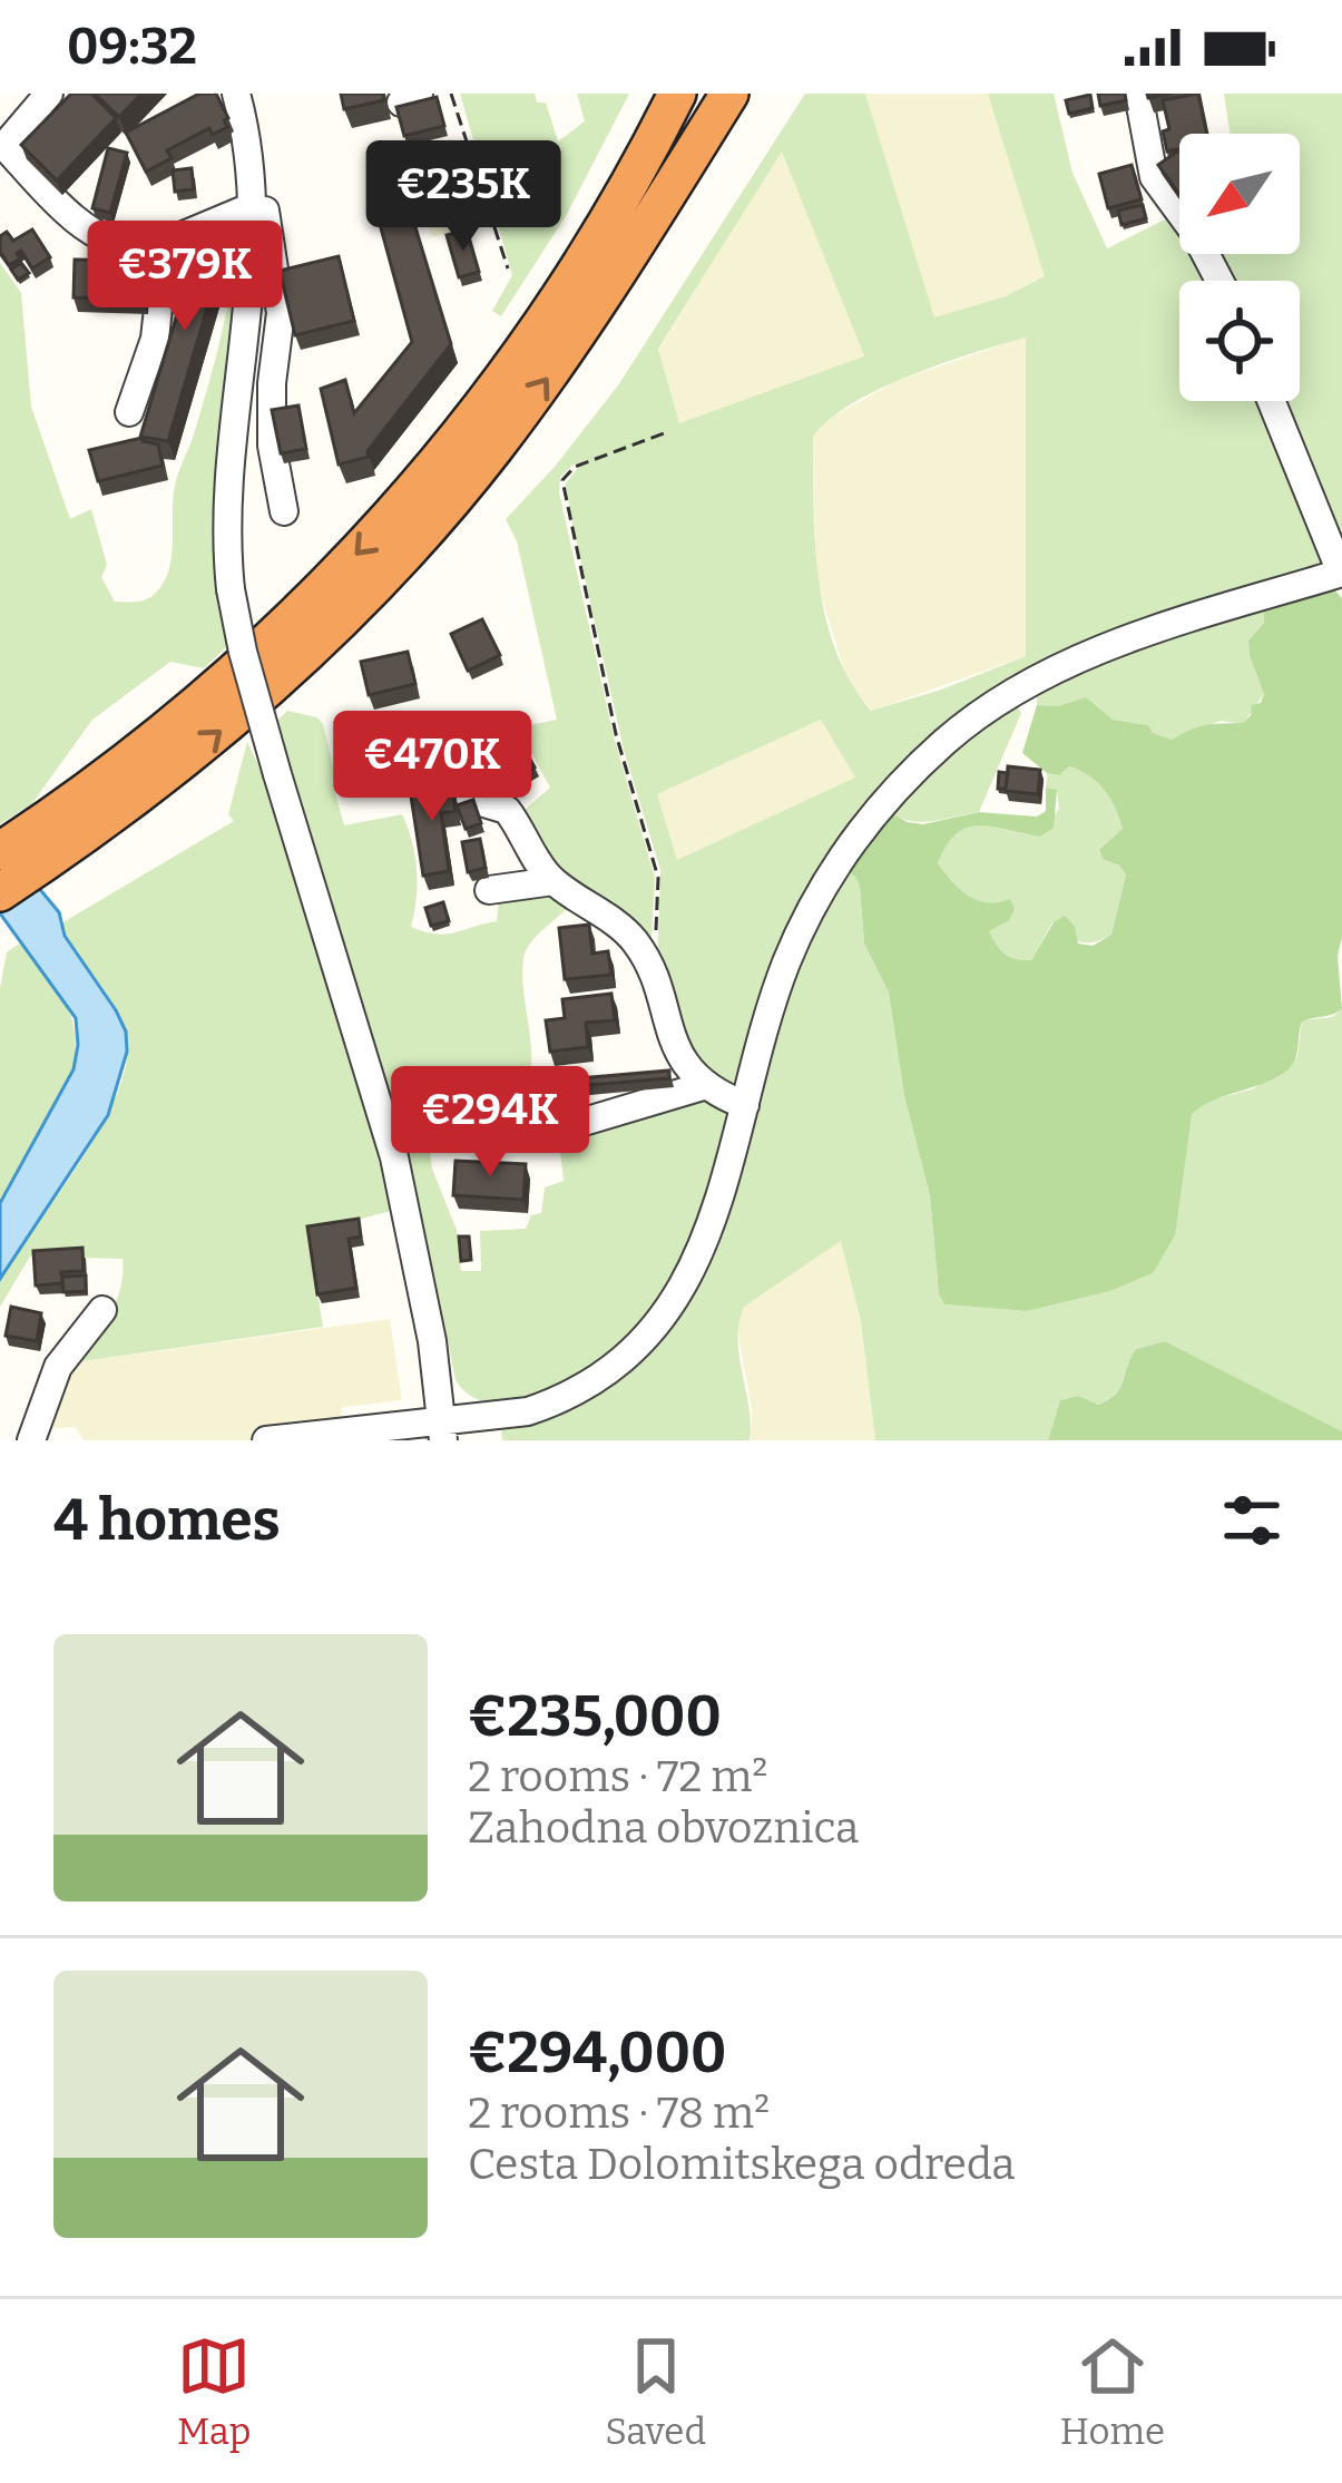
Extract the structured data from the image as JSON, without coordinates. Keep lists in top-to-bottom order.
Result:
{
  "north": "bottom left",
  "page": {
    "status": "09:32",
    "price": [
      "€235K",
      "€379K",
      "€470K",
      "€294K"
    ],
    "heading": "4 homes",
    "list": [
      {
        "name": "€235,000",
        "note": "2 rooms · 72 m² · Zahodna obvoznica"
      },
      {
        "name": "€294,000",
        "note": "2 rooms · 78 m² · Cesta Dolomitskega odreda"
      }
    ],
    "tabs": ["Map", "Saved", "Home"]
  }
}
